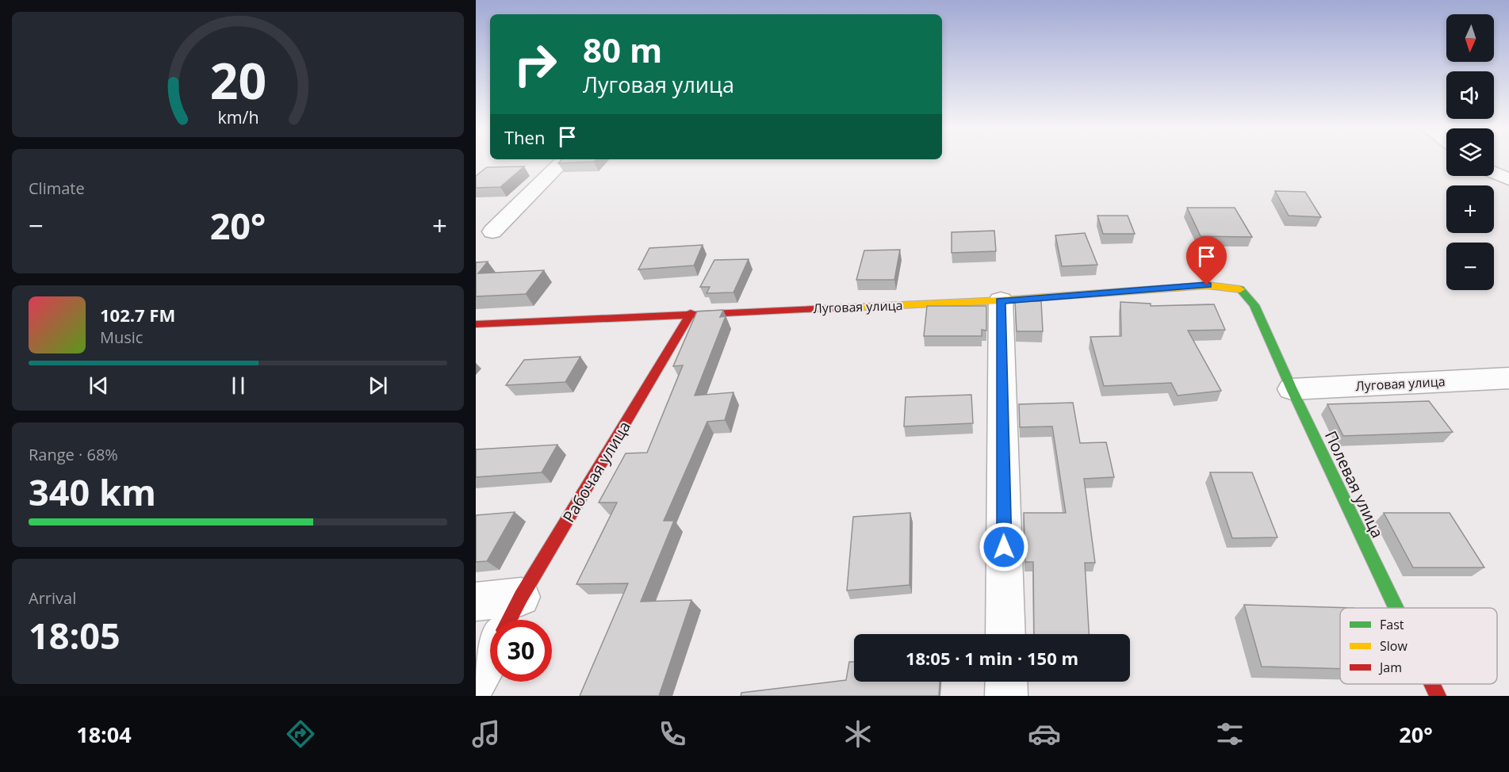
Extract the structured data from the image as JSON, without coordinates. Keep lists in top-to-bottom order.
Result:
{
  "streets": {
    "street": ["Луговая улица", "Рабочая улица", "Полевая улица"]
  },
  "crossings": [
    ["Луговая улица", "Рабочая улица"],
    ["Луговая улица", "Полевая улица"]
  ],
  "legend": ["Fast", "Slow", "Jam"],
  "north": "bottom",
  "page": {
    "map_buttons": ["+", "−"],
    "turn": ["80 m", "Луговая улица"],
    "then": "Then",
    "tile": [
      "Climate",
      ["Range · 68%", "340 km"],
      ["Arrival", "18:05"]
    ],
    "heat": ["−", "20°", "+"],
    "song": ["102.7 FM", "Music"],
    "limit": "30",
    "trip": "18:05 · 1 min · 150 m",
    "tabs": ["18:04", "20°"],
    "gauge": ["20", "km/h"]
  }
}
